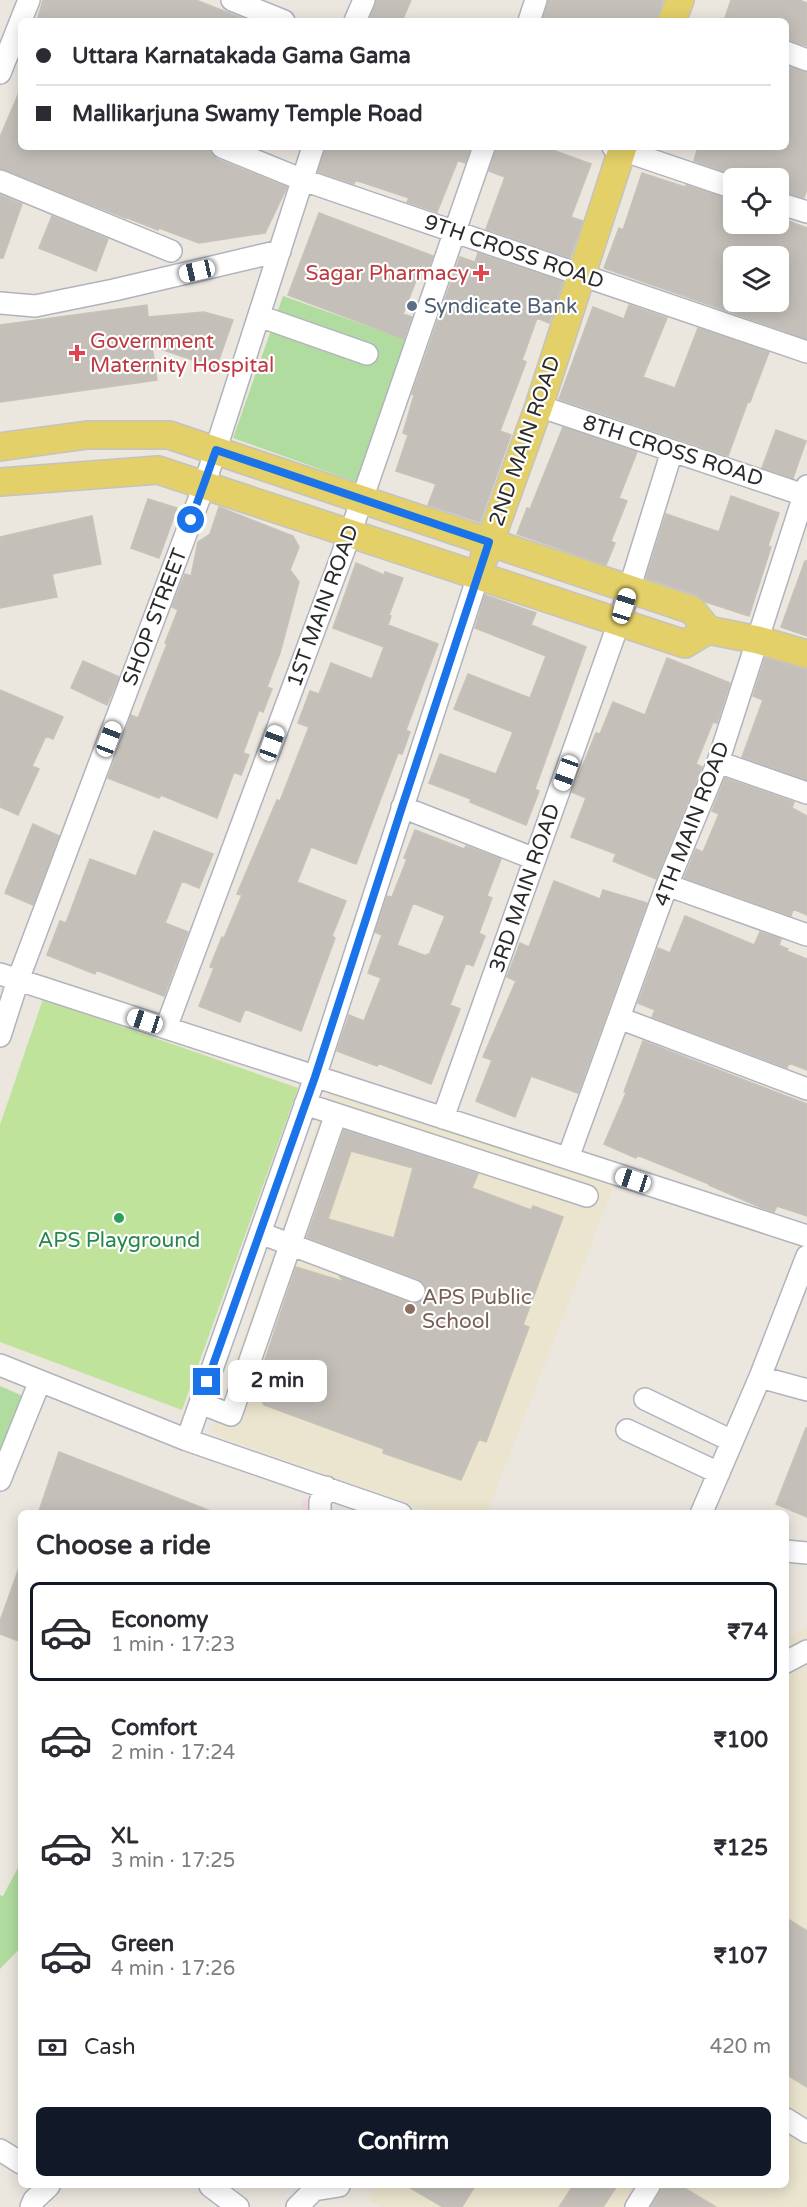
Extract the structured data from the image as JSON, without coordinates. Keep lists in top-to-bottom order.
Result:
{
  "streets": {
    "main road": ["2ND MAIN ROAD"],
    "street": [
      "9TH CROSS ROAD",
      "8TH CROSS ROAD",
      "1ST MAIN ROAD",
      "SHOP STREET",
      "4TH MAIN ROAD",
      "3RD MAIN ROAD"
    ]
  },
  "crossings": [
    ["9TH CROSS ROAD", "2ND MAIN ROAD"],
    ["9TH CROSS ROAD", "1ST MAIN ROAD"],
    ["9TH CROSS ROAD", "SHOP STREET"],
    ["2ND MAIN ROAD", "8TH CROSS ROAD"],
    ["8TH CROSS ROAD", "4TH MAIN ROAD"],
    ["8TH CROSS ROAD", "3RD MAIN ROAD"]
  ],
  "places": {
    "health": ["Sagar Pharmacy", "Government Maternity Hospital"],
    "other": ["Syndicate Bank", "APS Playground", "APS Public School"]
  },
  "page": {
    "banner": ["Uttara Karnatakada Gama Gama", "Mallikarjuna Swamy Temple Road"],
    "bubble": "2 min",
    "heading": "Choose a ride",
    "list": [
      {
        "name": "Economy",
        "note": "1 min · 17:23",
        "value": "₹74"
      },
      {
        "name": "Comfort",
        "note": "2 min · 17:24",
        "value": "₹100"
      },
      {
        "name": "XL",
        "note": "3 min · 17:25",
        "value": "₹125"
      },
      {
        "name": "Green",
        "note": "4 min · 17:26",
        "value": "₹107"
      }
    ],
    "pay": ["Cash", "420 m"],
    "buttons": "Confirm"
  }
}
